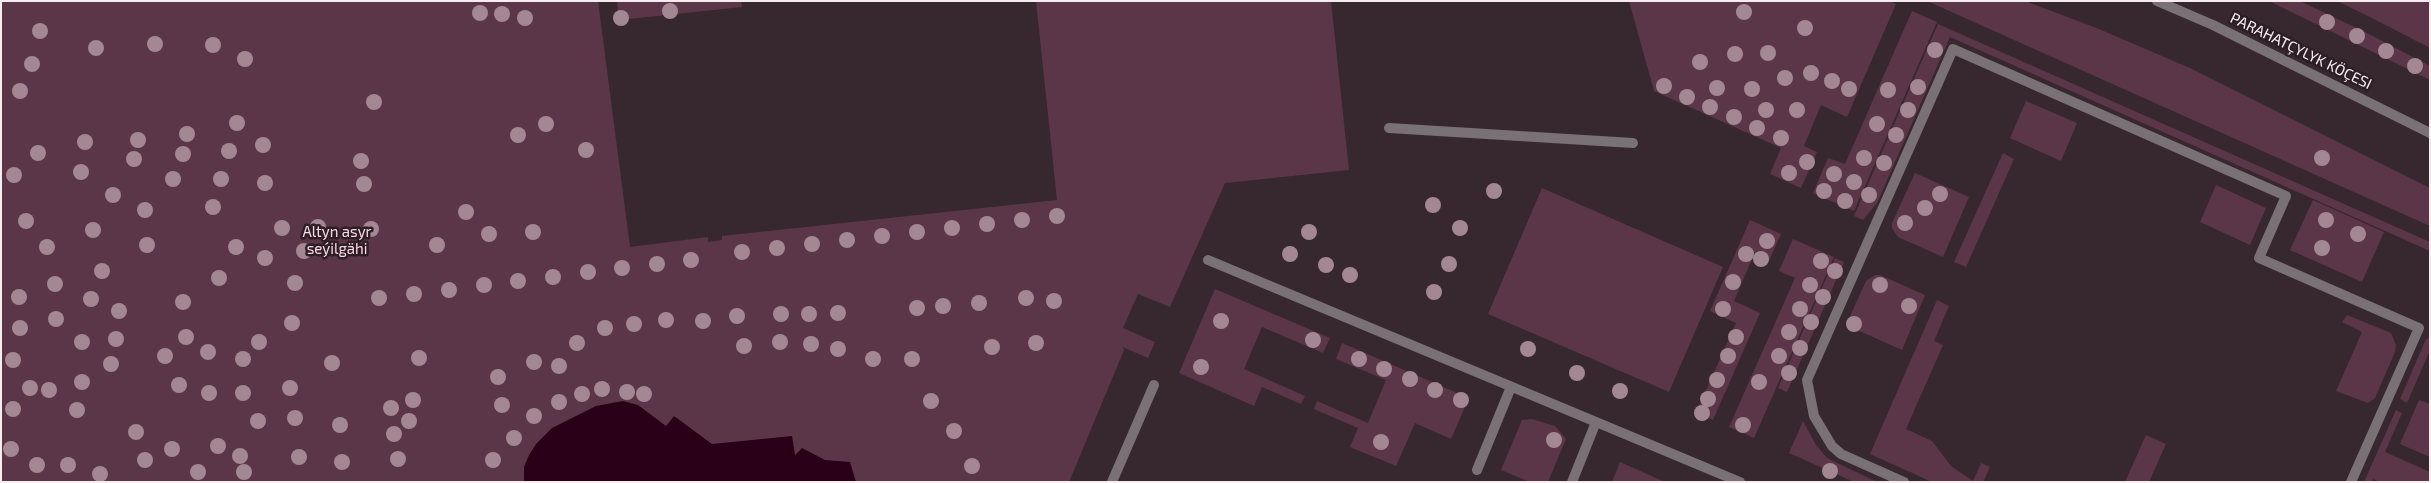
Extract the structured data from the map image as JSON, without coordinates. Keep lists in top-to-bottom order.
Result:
{
  "streets": {
    "street": ["PARAHATÇYLYK KÖÇESI"]
  },
  "parks": ["Altyn asyr seýilgähi"]
}
